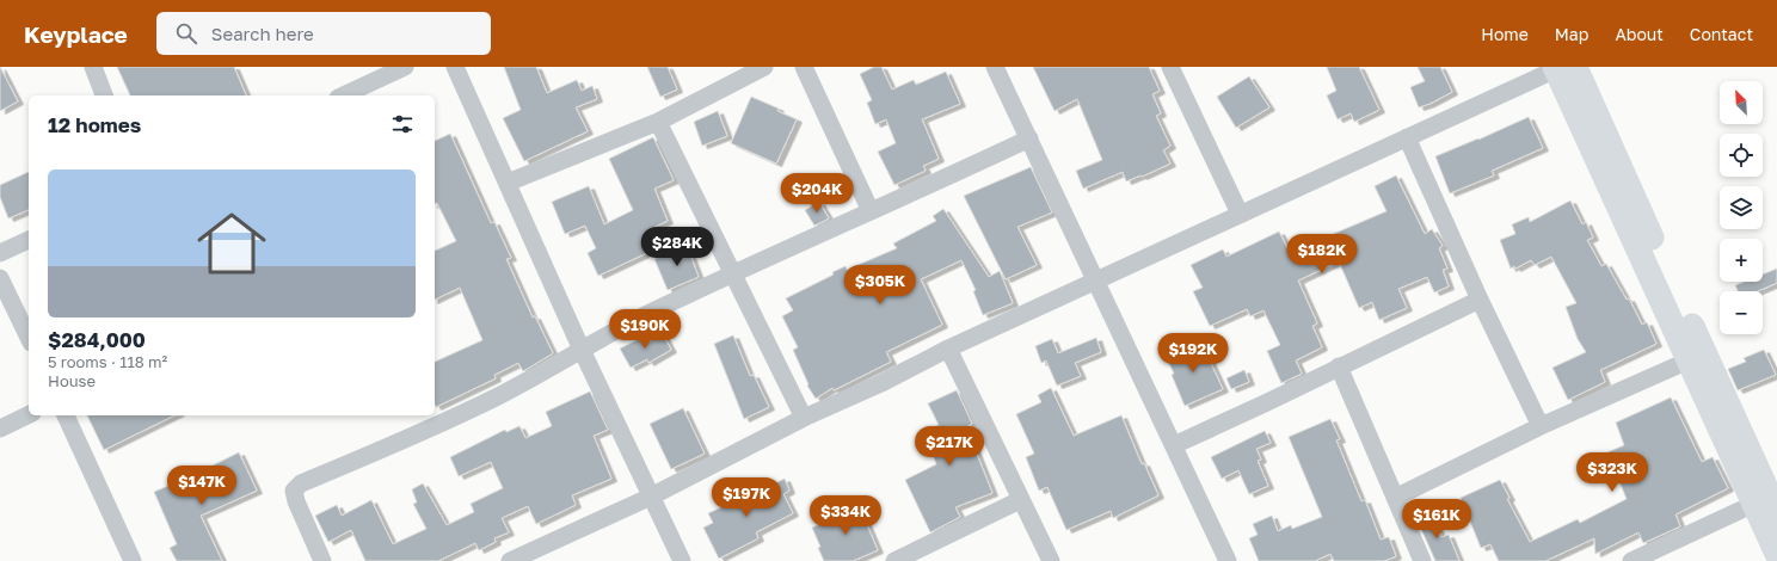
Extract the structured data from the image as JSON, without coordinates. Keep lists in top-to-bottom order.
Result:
{
  "north": "top left",
  "page": {
    "header": "Keyplace",
    "search": "Search here",
    "nav": [
      "Home",
      "Map",
      "About",
      "Contact"
    ],
    "map_buttons": ["+", "−"],
    "heading": "12 homes",
    "list": [
      {
        "name": "$284,000",
        "note": "5 rooms · 118 m² · House"
      }
    ],
    "price": [
      "$204K",
      "$284K",
      "$182K",
      "$305K",
      "$190K",
      "$192K",
      "$217K",
      "$323K",
      "$147K",
      "$197K",
      "$334K",
      "$161K"
    ]
  }
}
